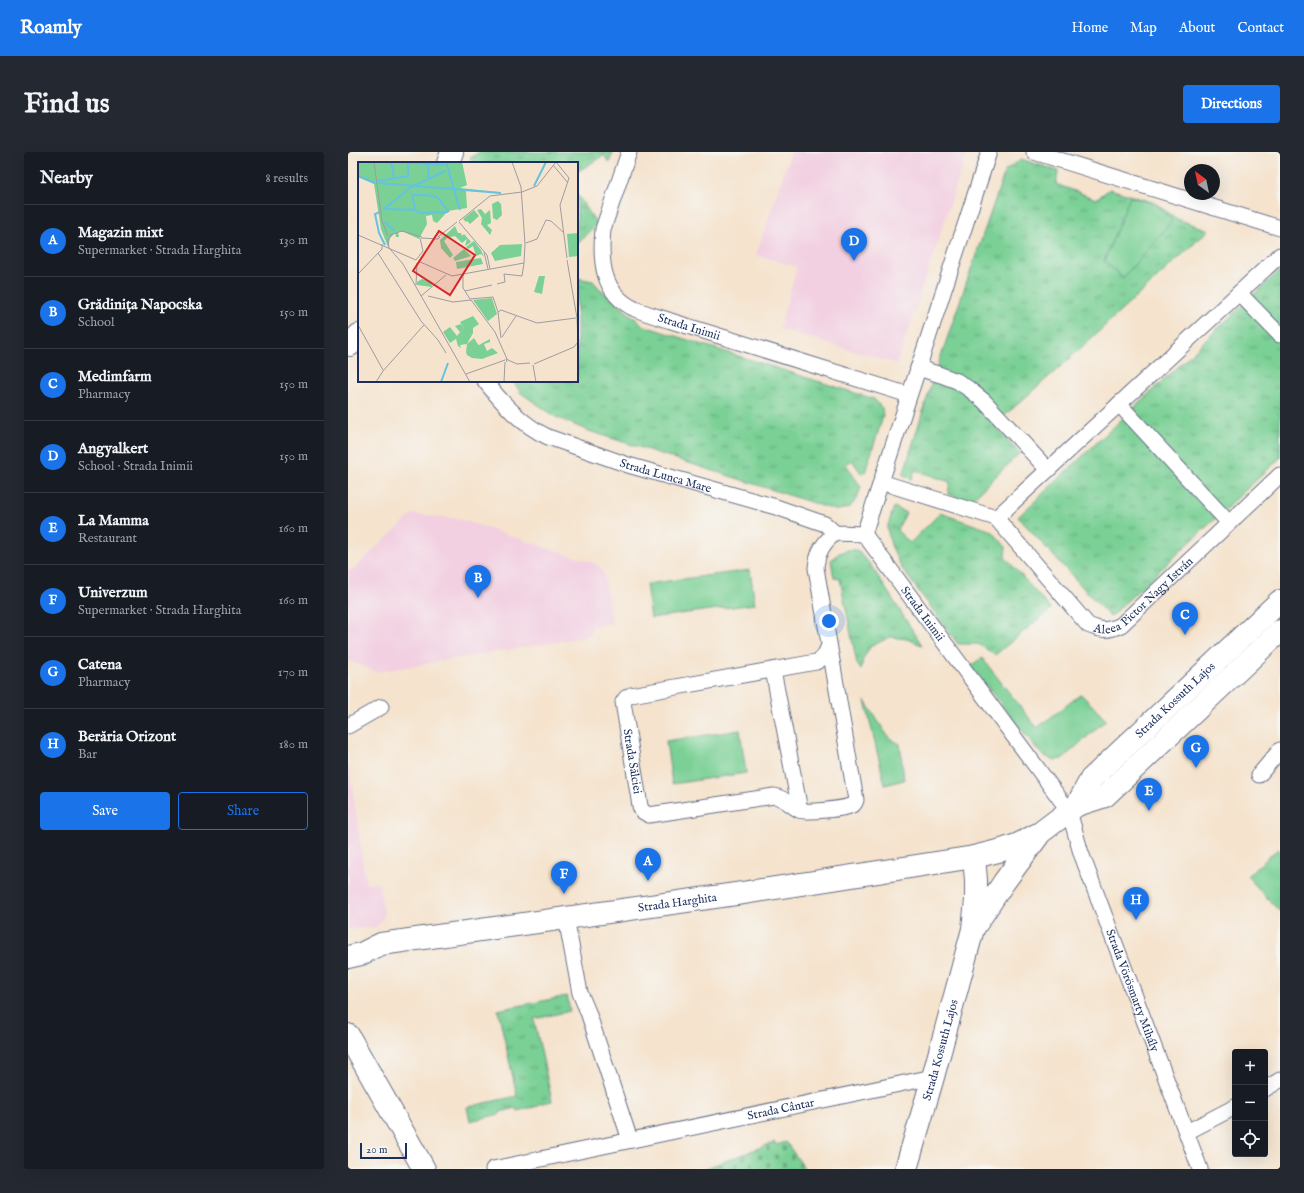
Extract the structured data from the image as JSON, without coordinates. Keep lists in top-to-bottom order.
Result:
{
  "streets": {
    "main road": ["Strada Kossuth Lajos", "Strada Harghita"],
    "street": [
      "Strada Inimii",
      "Strada Lunca Mare",
      "Aleea Pictor Nagy István",
      "Strada Sălciei",
      "Strada Vörösmarty Mihály",
      "Strada Cântar"
    ]
  },
  "crossings": [
    ["Strada Inimii", "Strada Kossuth Lajos"],
    ["Strada Inimii", "Strada Vörösmarty Mihály"],
    ["Strada Kossuth Lajos", "Strada Harghita"],
    ["Strada Kossuth Lajos", "Strada Vörösmarty Mihály"],
    ["Strada Kossuth Lajos", "Strada Cântar"]
  ],
  "scale_bar": "20 m",
  "north": "top left",
  "page": {
    "header": "Roamly",
    "nav": [
      "Home",
      "Map",
      "About",
      "Contact"
    ],
    "buttons": [
      "Directions",
      ["Save", "Share"]
    ],
    "title": "Find us",
    "heading": ["Nearby", "8 results"],
    "list": [
      {
        "mark": "A",
        "name": "Magazin mixt",
        "note": "Supermarket · Strada Harghita",
        "value": "130 m"
      },
      {
        "mark": "B",
        "name": "Grădiniţa Napocska",
        "note": "School",
        "value": "150 m"
      },
      {
        "mark": "C",
        "name": "Medimfarm",
        "note": "Pharmacy",
        "value": "150 m"
      },
      {
        "mark": "D",
        "name": "Angyalkert",
        "note": "School · Strada Inimii",
        "value": "150 m"
      },
      {
        "mark": "E",
        "name": "La Mamma",
        "note": "Restaurant",
        "value": "160 m"
      },
      {
        "mark": "F",
        "name": "Univerzum",
        "note": "Supermarket · Strada Harghita",
        "value": "160 m"
      },
      {
        "mark": "G",
        "name": "Catena",
        "note": "Pharmacy",
        "value": "170 m"
      },
      {
        "mark": "H",
        "name": "Berăria Orizont",
        "note": "Bar",
        "value": "180 m"
      }
    ],
    "pins": [
      "D",
      "B",
      "C",
      "G",
      "E",
      "A",
      "F",
      "H"
    ],
    "map_buttons": ["+", "−"],
    "scale": "20 m"
  }
}
